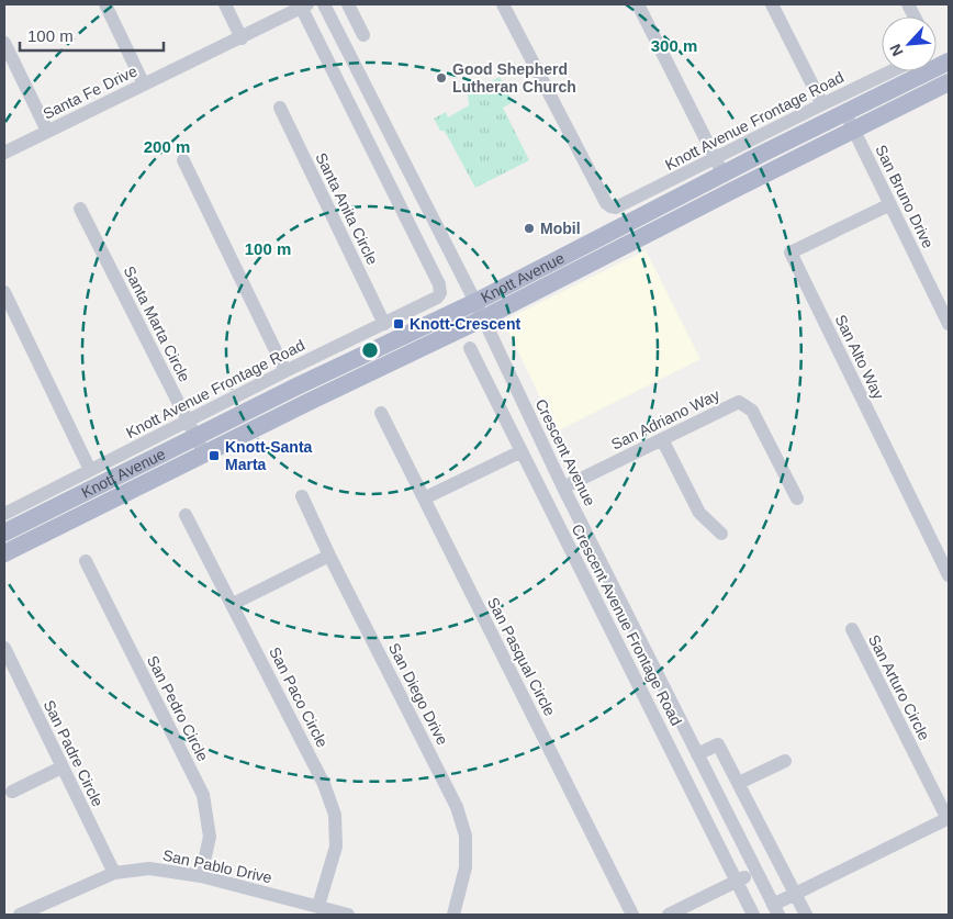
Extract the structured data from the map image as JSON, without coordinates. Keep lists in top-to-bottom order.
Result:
{
  "streets": {
    "main road": ["Knott Avenue"],
    "street": [
      "Santa Fe Drive",
      "Knott Avenue Frontage Road",
      "San Bruno Drive",
      "Santa Anita Circle",
      "Santa Marta Circle",
      "San Alto Way",
      "San Adriano Way",
      "Crescent Avenue",
      "Crescent Avenue Frontage Road",
      "San Pasqual Circle",
      "San Arturo Circle",
      "San Diego Drive",
      "San Paco Circle",
      "San Pedro Circle",
      "San Padre Circle",
      "San Pablo Drive"
    ]
  },
  "crossings": [
    ["Santa Fe Drive", "Knott Avenue Frontage Road"],
    ["Knott Avenue Frontage Road", "Santa Anita Circle"],
    ["Knott Avenue Frontage Road", "Knott Avenue"],
    ["Knott Avenue Frontage Road", "Santa Marta Circle"],
    ["San Bruno Drive", "Knott Avenue"],
    ["San Bruno Drive", "San Alto Way"],
    ["Knott Avenue", "Santa Marta Circle"],
    ["Knott Avenue", "Crescent Avenue"],
    ["San Adriano Way", "Crescent Avenue"],
    ["San Paco Circle", "San Pablo Drive"],
    ["San Pedro Circle", "San Pablo Drive"],
    ["San Padre Circle", "San Pablo Drive"]
  ],
  "places": {
    "other": ["Good Shepherd Lutheran Church", "Mobil"],
    "transit": ["Knott-Crescent", "Knott-Santa Marta"]
  },
  "scale_bar": "100 m",
  "north": "bottom left",
  "rings": ["300 m", "200 m", "100 m"]
}
